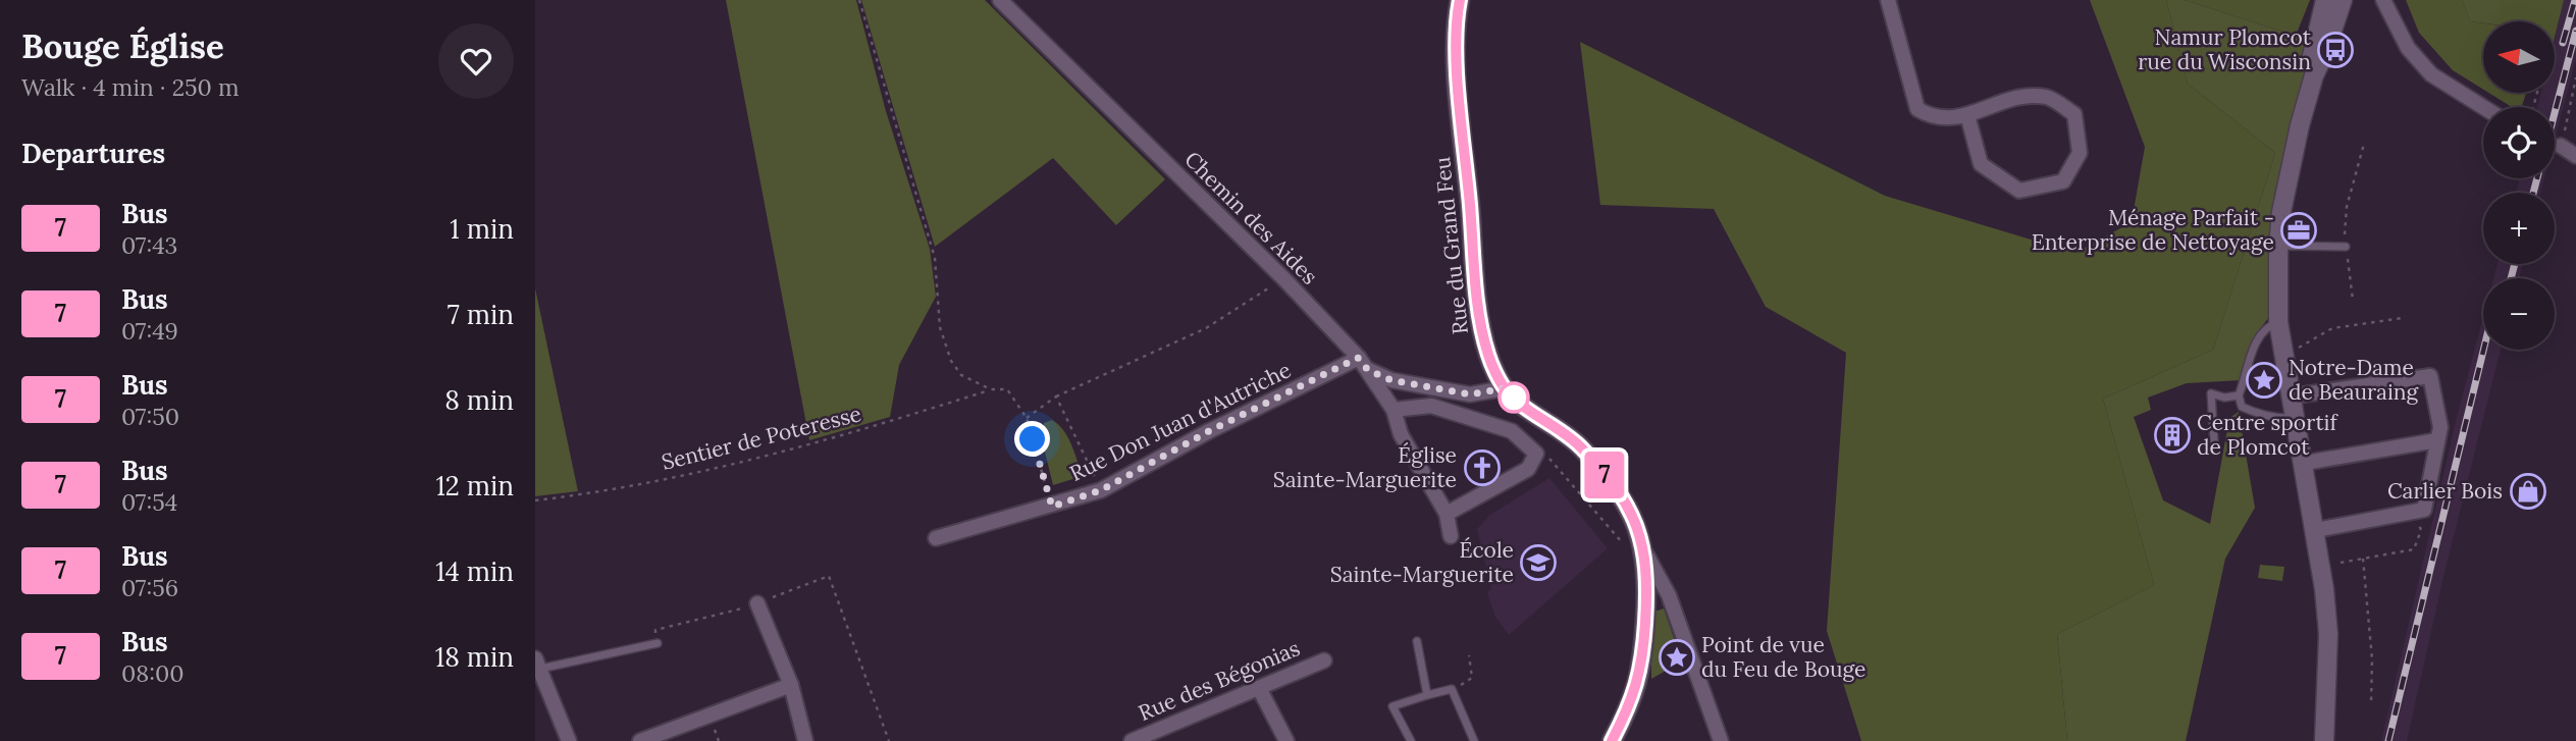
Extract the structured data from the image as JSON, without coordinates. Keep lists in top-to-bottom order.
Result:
{
  "streets": {
    "street": [
      "Chemin des Aides",
      "Rue du Grand Feu",
      "Rue Don Juan d'Autriche",
      "Rue des Bégonias"
    ],
    "path": ["Sentier de Poteresse"]
  },
  "crossings": [
    ["Chemin des Aides", "Rue du Grand Feu"],
    ["Chemin des Aides", "Rue Don Juan d'Autriche"]
  ],
  "places": {
    "bus stop": ["Namur Plomcot rue du Wisconsin"],
    "office": ["Ménage Parfait - Enterprise de Nettoyage"],
    "place": ["Notre-Dame de Beauraing", "Point de vue du Feu de Bouge"],
    "building": ["Centre sportif de Plomcot"],
    "church": ["Église Sainte-Marguerite"],
    "shop": ["Carlier Bois"],
    "school or university": ["École Sainte-Marguerite"]
  },
  "lines": ["bus line 7"],
  "north": "left",
  "page": {
    "heading": [
      ["Bouge Église", "Walk · 4 min · 250 m"],
      "Departures"
    ],
    "on_map": "7",
    "map_buttons": ["+", "−"],
    "list": [
      {
        "mark": "7",
        "name": "Bus",
        "note": "07:43",
        "value": "1 min"
      },
      {
        "mark": "7",
        "name": "Bus",
        "note": "07:49",
        "value": "7 min"
      },
      {
        "mark": "7",
        "name": "Bus",
        "note": "07:50",
        "value": "8 min"
      },
      {
        "mark": "7",
        "name": "Bus",
        "note": "07:54",
        "value": "12 min"
      },
      {
        "mark": "7",
        "name": "Bus",
        "note": "07:56",
        "value": "14 min"
      },
      {
        "mark": "7",
        "name": "Bus",
        "note": "08:00",
        "value": "18 min"
      }
    ]
  }
}
